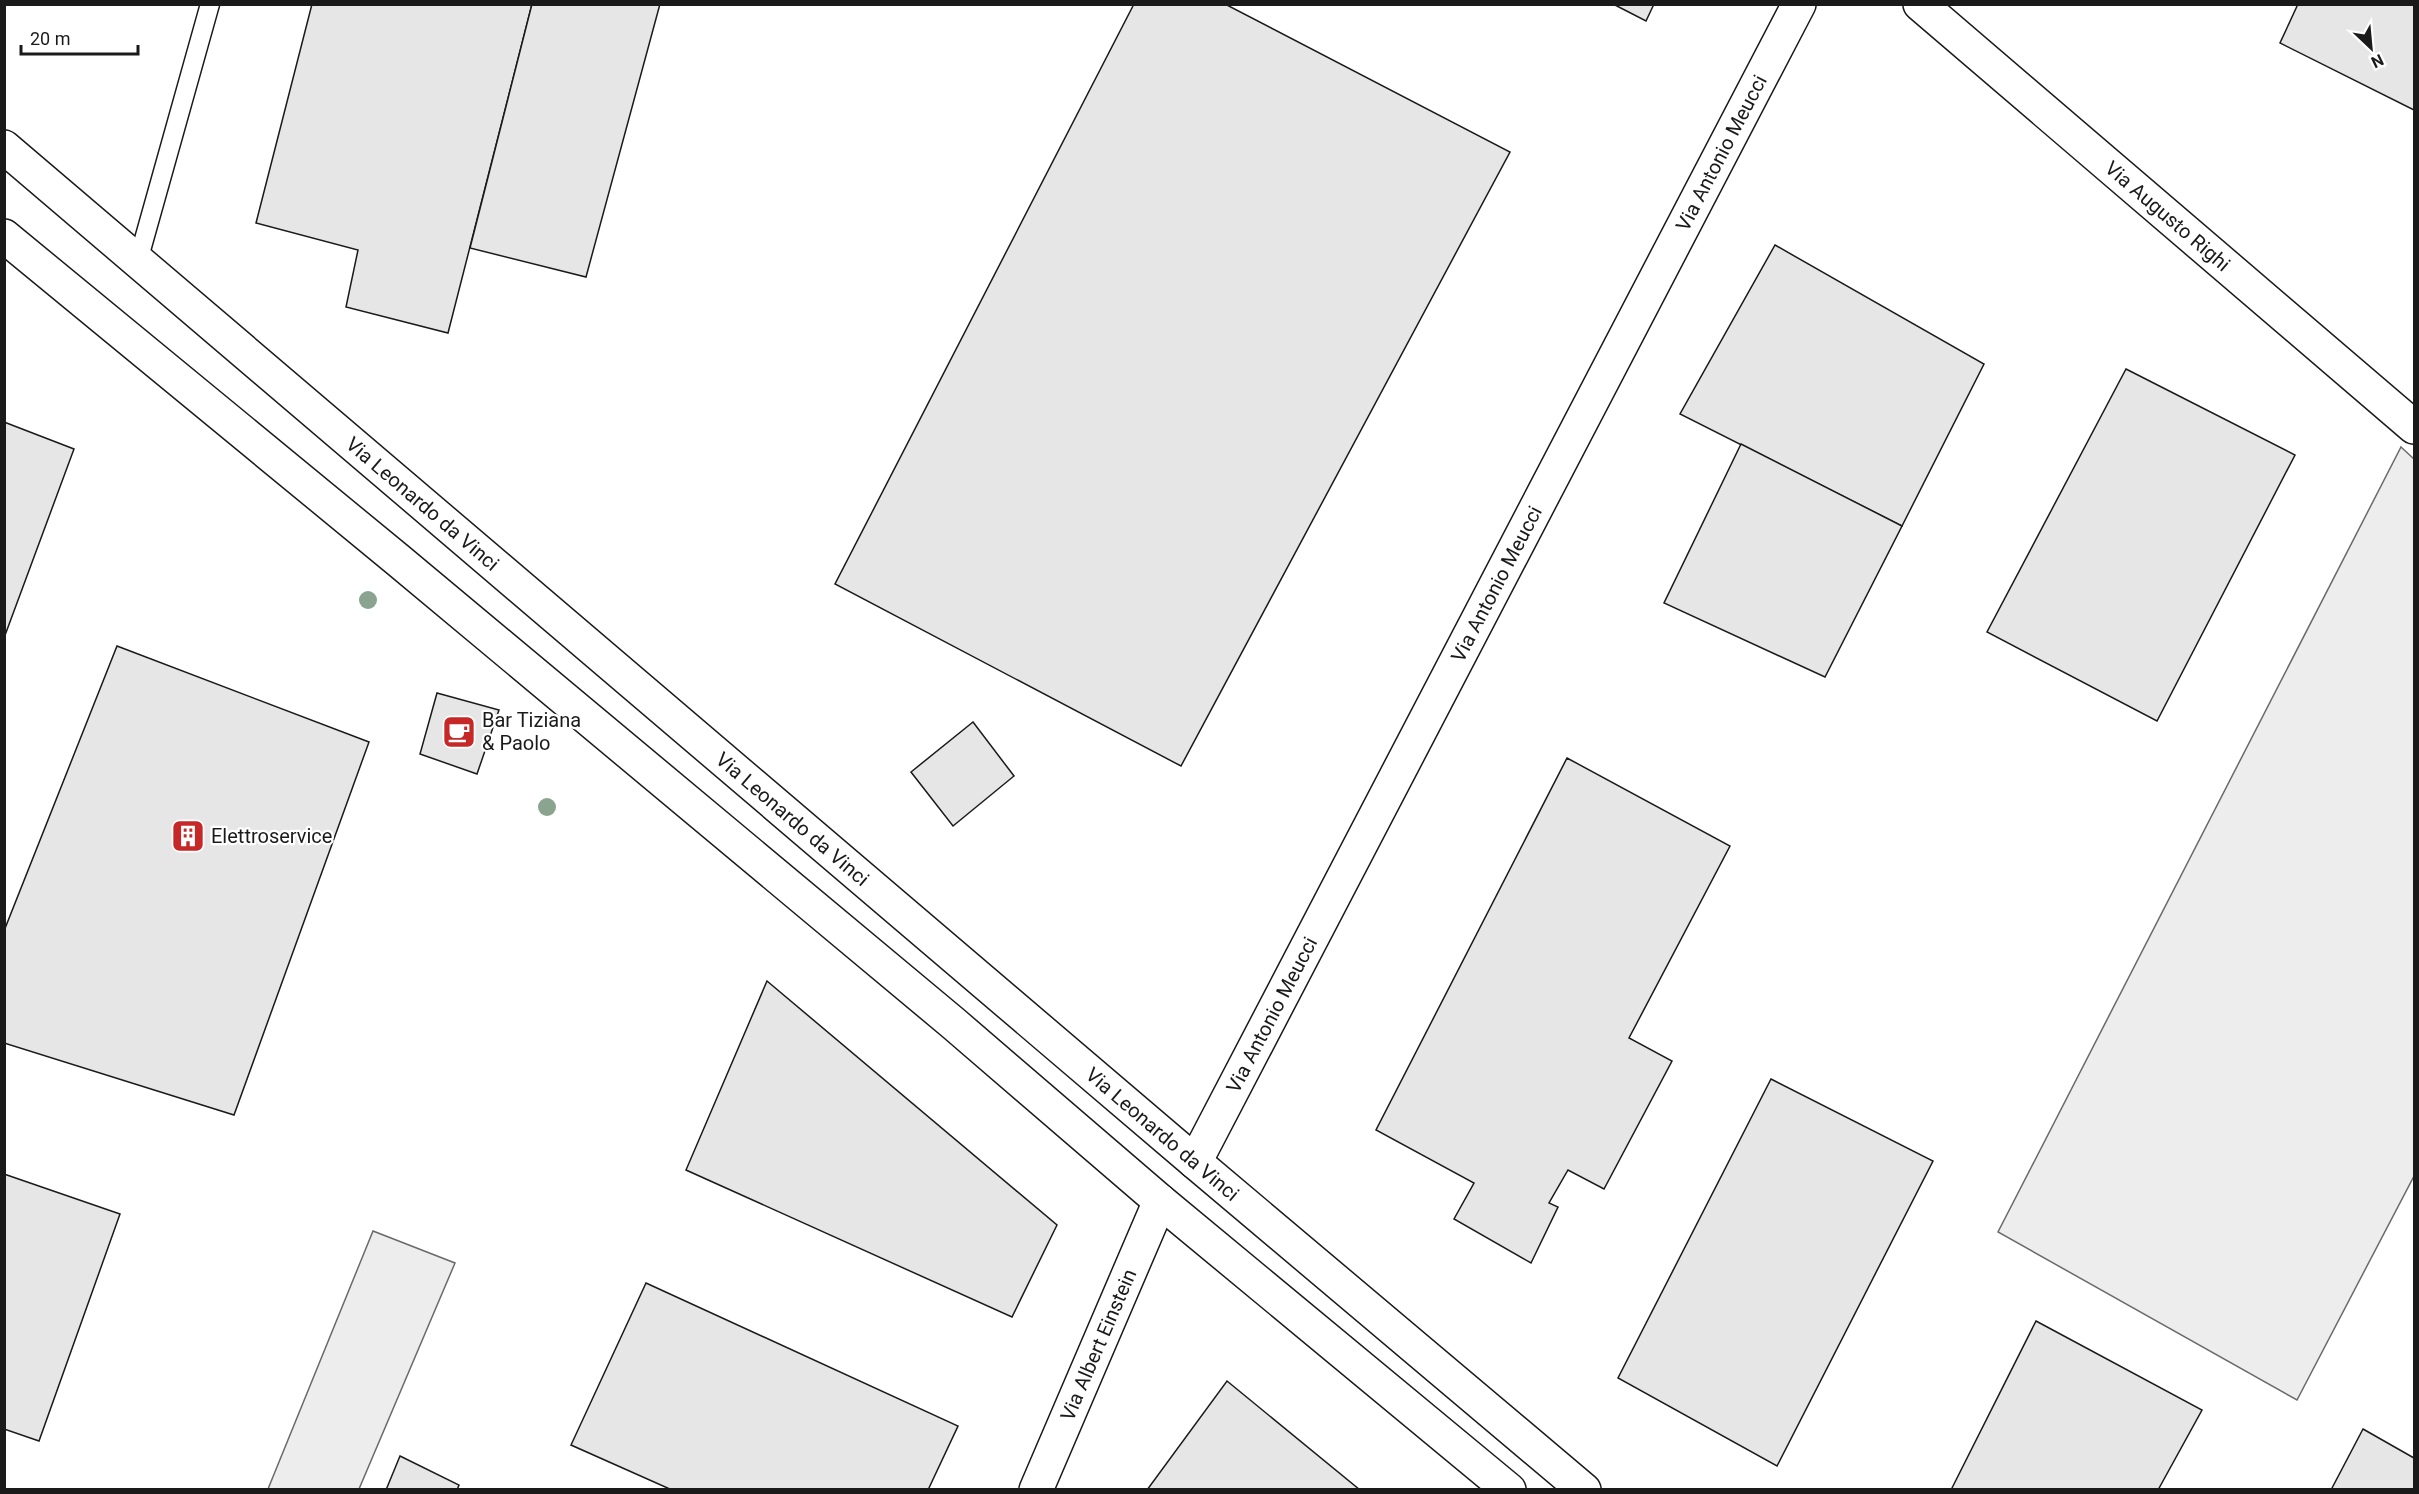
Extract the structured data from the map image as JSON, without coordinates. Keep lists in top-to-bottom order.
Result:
{
  "streets": {
    "main road": [
      "Via Antonio Meucci",
      "Via Augusto Righi",
      "Via Leonardo da Vinci",
      "Via Albert Einstein"
    ]
  },
  "crossings": [
    ["Via Antonio Meucci", "Via Leonardo da Vinci"]
  ],
  "places": {
    "cafe": ["Bar Tiziana & Paolo"],
    "building": ["Elettroservice"]
  },
  "scale_bar": "20 m",
  "north": "bottom right"
}
